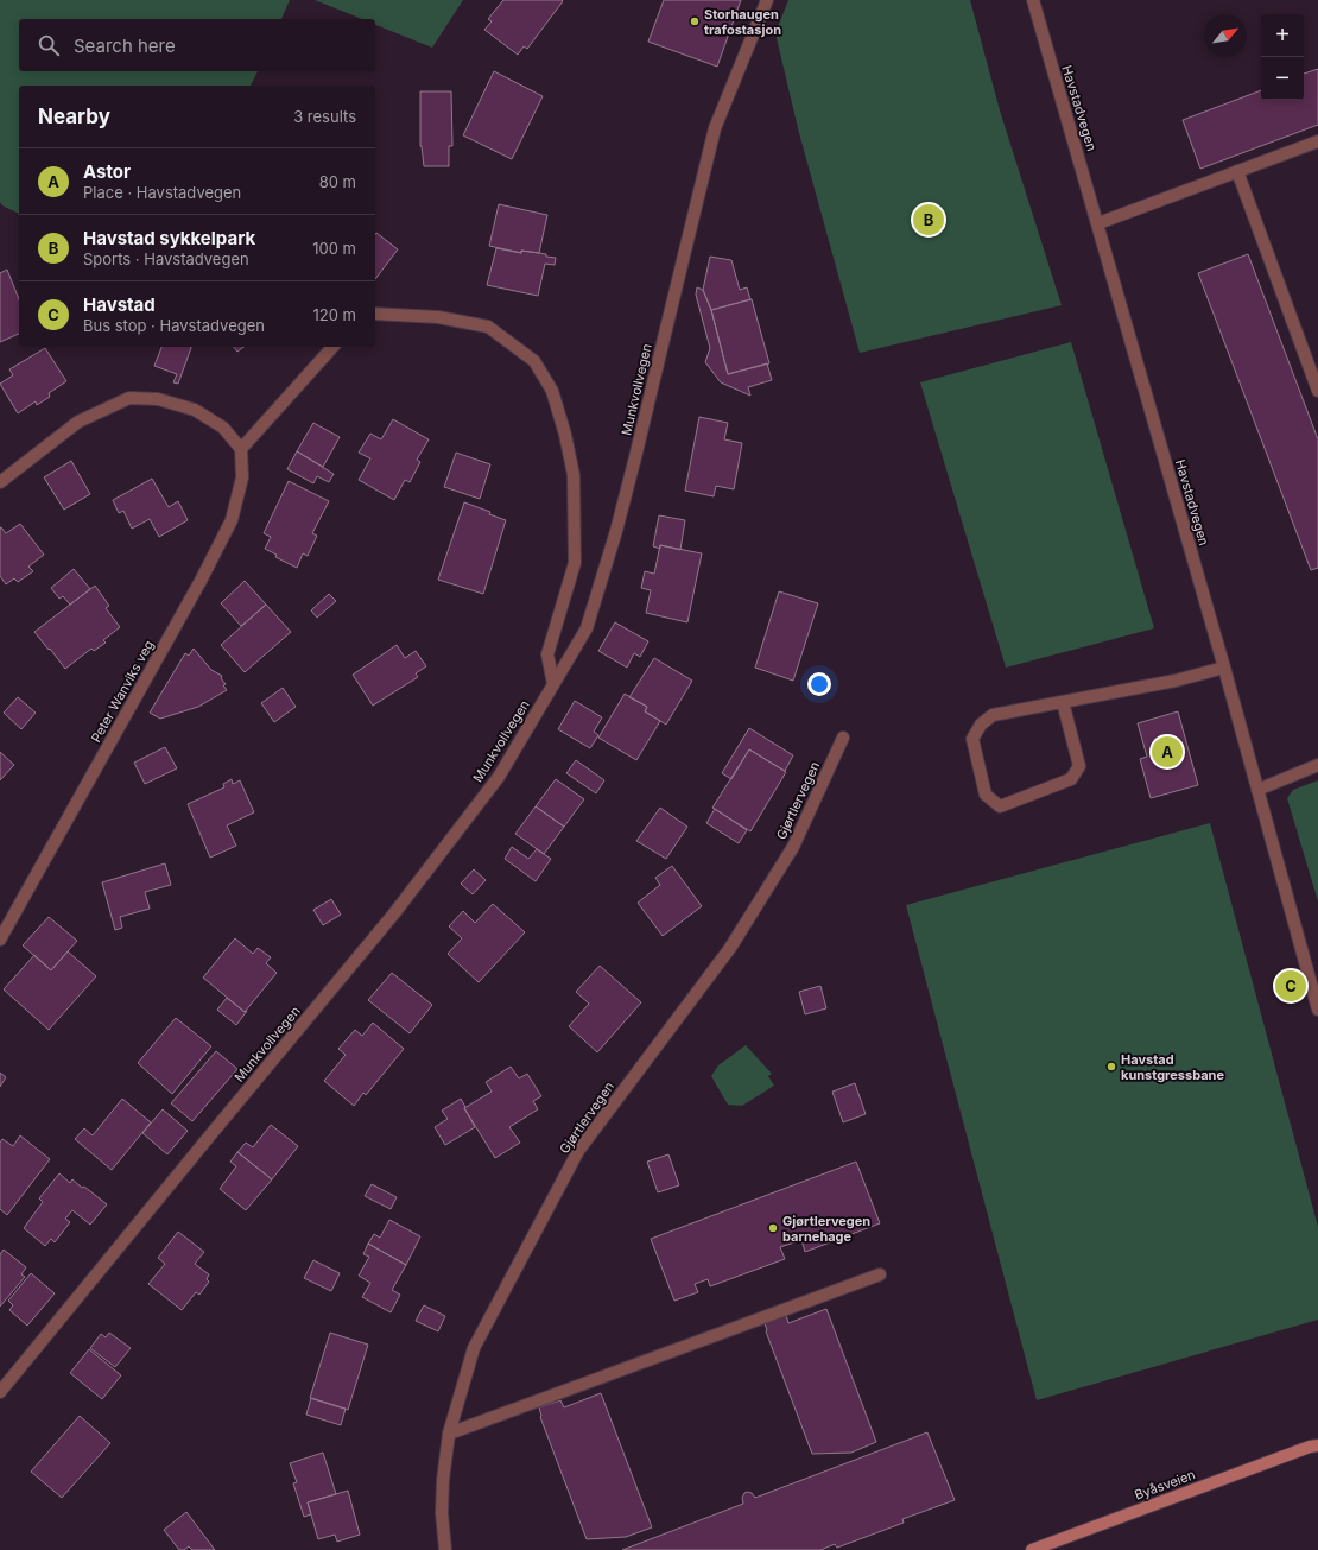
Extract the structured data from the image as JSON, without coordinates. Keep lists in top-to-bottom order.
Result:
{
  "streets": {
    "main road": ["Byåsveien"],
    "street": [
      "Havstadvegen",
      "Munkvollvegen",
      "Peter Wanviks veg",
      "Gjørtlervegen"
    ]
  },
  "places": ["Storhaugen trafostasjon", "Havstad kunstgressbane", "Gjørtlervegen barnehage"],
  "north": "top right",
  "page": {
    "map_buttons": ["+", "−"],
    "search": "Search here",
    "heading": ["Nearby", "3 results"],
    "list": [
      {
        "mark": "A",
        "name": "Astor",
        "note": "Place · Havstadvegen",
        "value": "80 m"
      },
      {
        "mark": "B",
        "name": "Havstad sykkelpark",
        "note": "Sports · Havstadvegen",
        "value": "100 m"
      },
      {
        "mark": "C",
        "name": "Havstad",
        "note": "Bus stop · Havstadvegen",
        "value": "120 m"
      }
    ],
    "pins": ["B", "A", "C"]
  }
}
